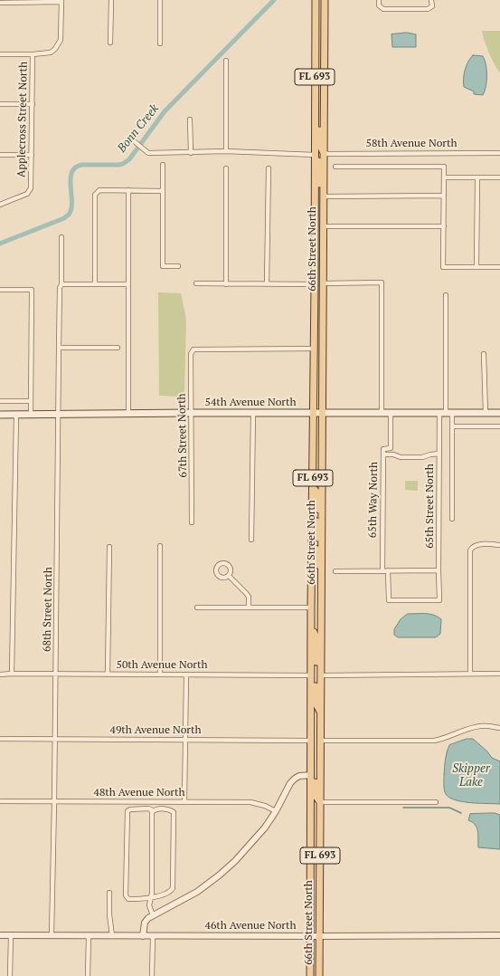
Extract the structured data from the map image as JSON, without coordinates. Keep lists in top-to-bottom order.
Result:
{
  "streets": {
    "main road": ["FL 693", "66th Street North", "54th Avenue North"],
    "street": [
      "Applecross Street North",
      "58th Avenue North",
      "67th Street North",
      "65th Way North",
      "65th Street North",
      "68th Street North",
      "50th Avenue North",
      "49th Avenue North",
      "48th Avenue North",
      "46th Avenue North"
    ]
  },
  "crossings": [
    ["58th Avenue North", "66th Street North"],
    ["66th Street North", "54th Avenue North"],
    ["66th Street North", "67th Street North"],
    ["66th Street North", "50th Avenue North"],
    ["66th Street North", "49th Avenue North"],
    ["66th Street North", "46th Avenue North"],
    ["54th Avenue North", "67th Street North"],
    ["54th Avenue North", "65th Way North"],
    ["54th Avenue North", "65th Street North"],
    ["54th Avenue North", "68th Street North"],
    ["68th Street North", "50th Avenue North"],
    ["68th Street North", "49th Avenue North"],
    ["68th Street North", "48th Avenue North"],
    ["68th Street North", "46th Avenue North"]
  ],
  "water": ["Bonn Creek", "Skipper Lake"]
}
